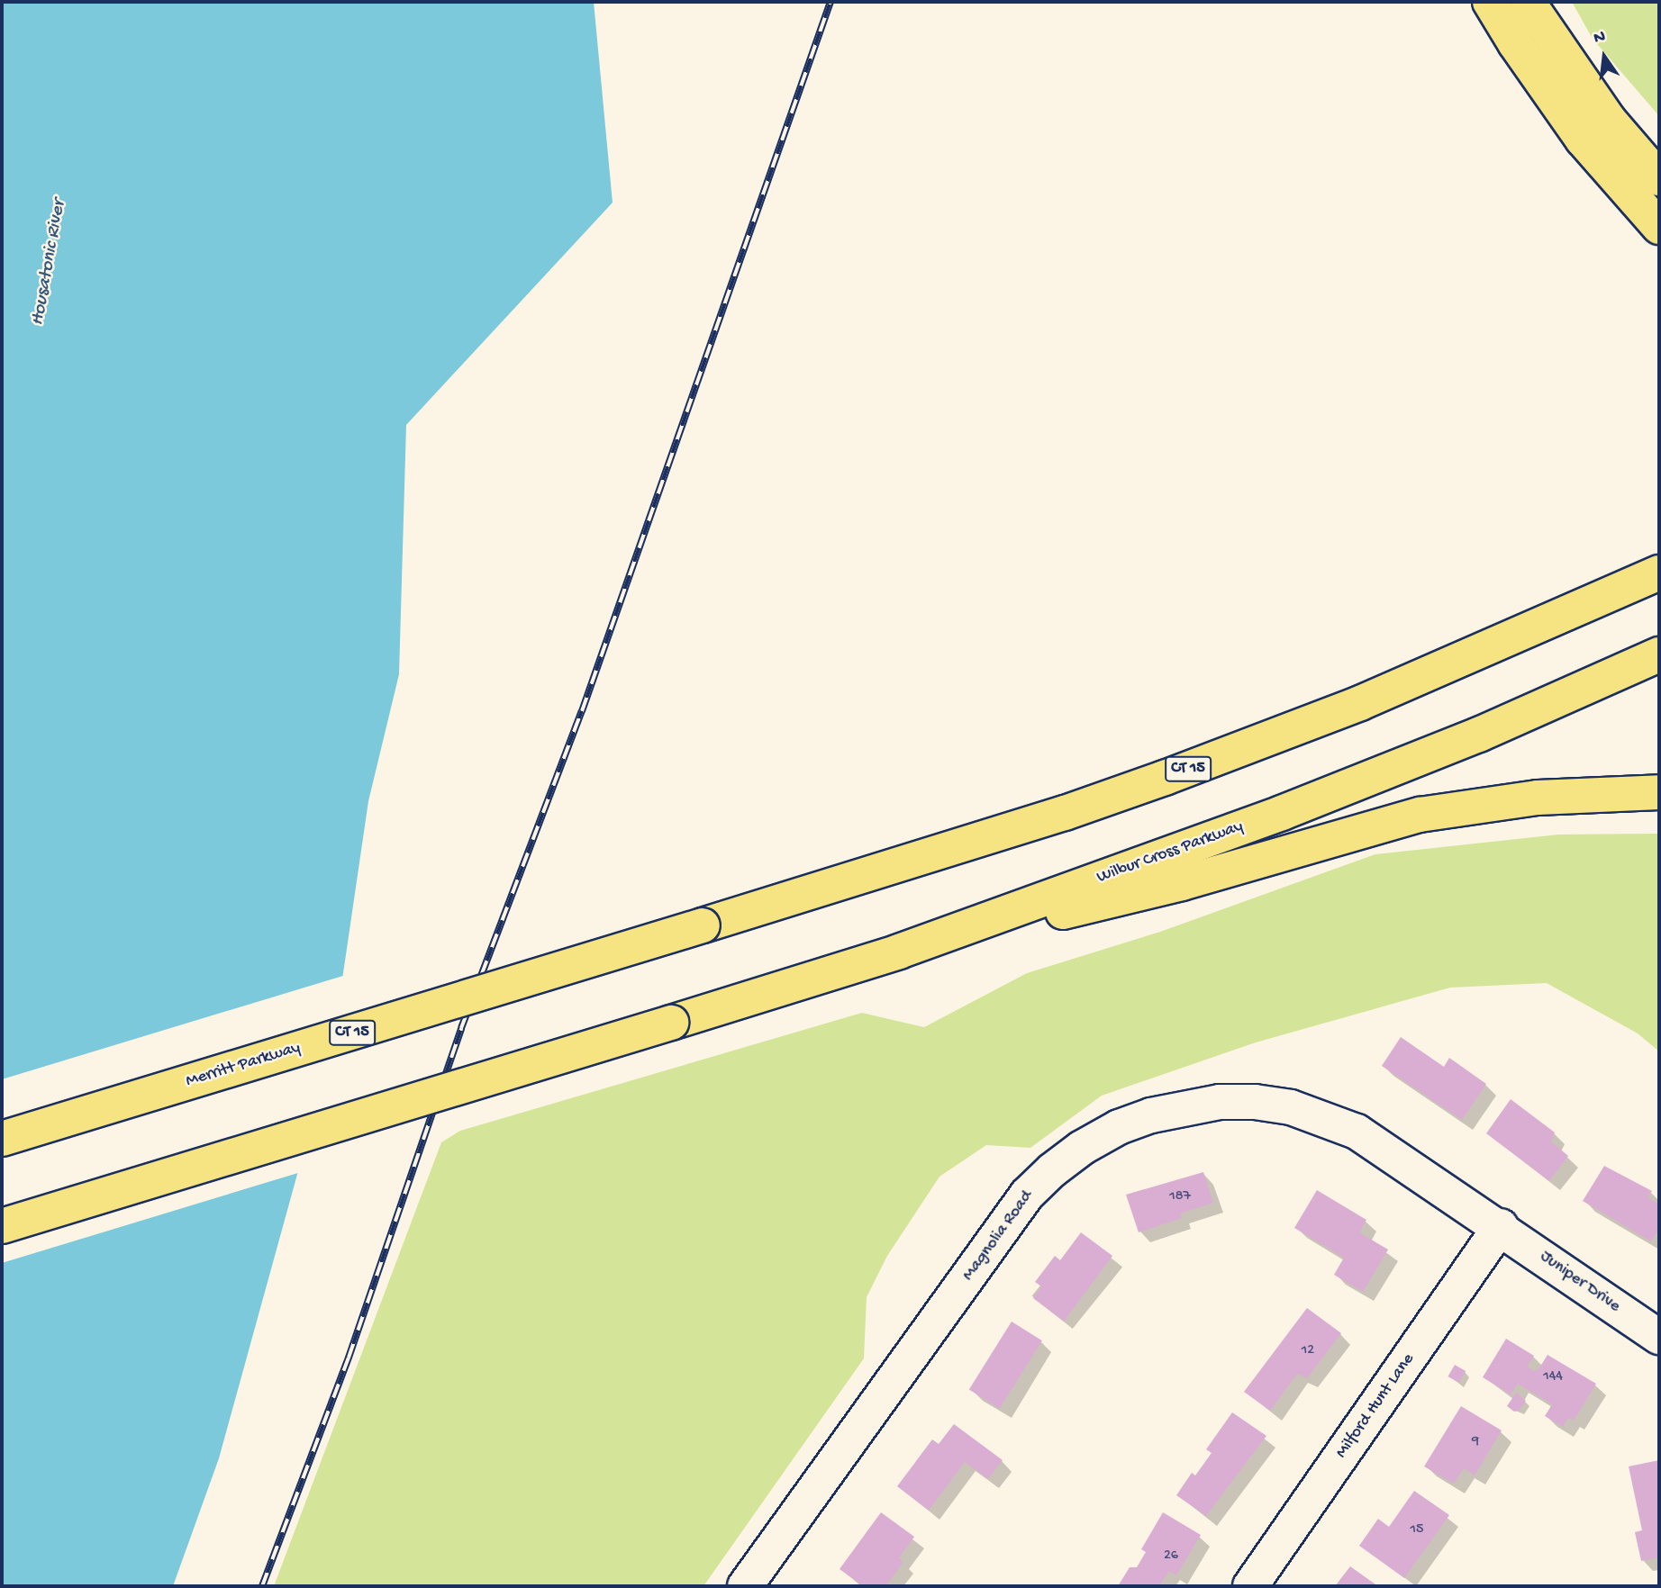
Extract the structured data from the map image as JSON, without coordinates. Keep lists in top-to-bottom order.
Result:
{
  "streets": {
    "highway": ["CT 15", "Wilbur Cross Parkway", "Merritt Parkway"],
    "street": ["Magnolia Road", "Juniper Drive", "Milford Hunt Lane"]
  },
  "crossings": [
    ["Magnolia Road", "Juniper Drive"],
    ["Magnolia Road", "Milford Hunt Lane"],
    ["Juniper Drive", "Milford Hunt Lane"]
  ],
  "water": ["Housatonic River"],
  "house_numbers": [
    "187",
    "12",
    "144",
    "9",
    "15",
    "26"
  ],
  "north": "top"
}
